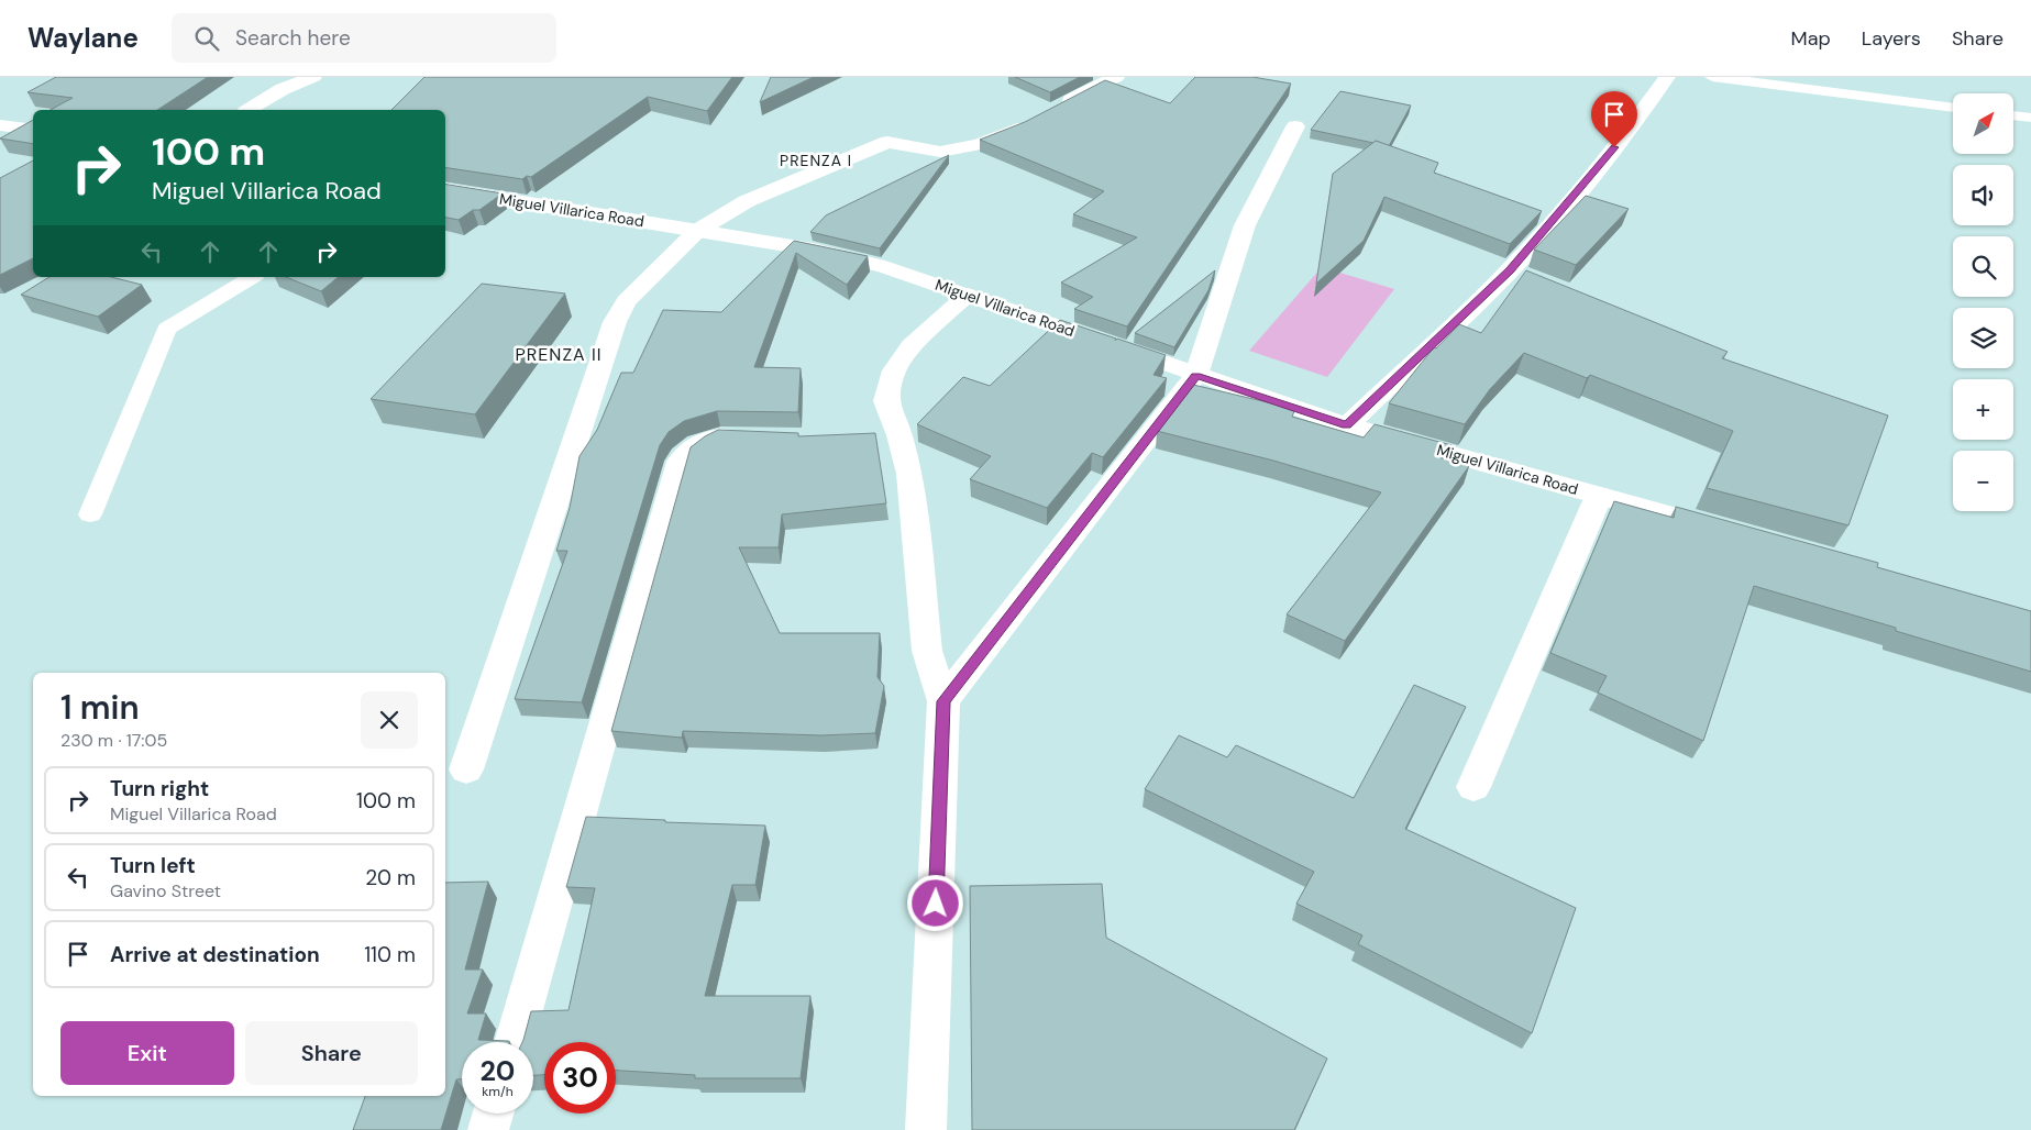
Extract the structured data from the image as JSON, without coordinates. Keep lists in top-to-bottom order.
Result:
{
  "streets": {
    "street": ["Miguel Villarica Road"]
  },
  "districts": ["PRENZA I", "PRENZA II"],
  "north": "top right",
  "page": {
    "header": "Waylane",
    "search": "Search here",
    "nav": ["Map", "Layers", "Share"],
    "map_buttons": ["+", "−"],
    "turn": ["100 m", "Miguel Villarica Road"],
    "heading": ["1 min", "230 m · 17:05"],
    "list": [
      {
        "name": "Turn right",
        "note": "Miguel Villarica Road",
        "value": "100 m"
      },
      {
        "name": "Turn left",
        "note": "Gavino Street",
        "value": "20 m"
      },
      {
        "name": "Arrive at destination",
        "value": "110 m"
      }
    ],
    "buttons": ["Exit", "Share"],
    "speed": "20 km/h",
    "limit": "30"
  }
}
